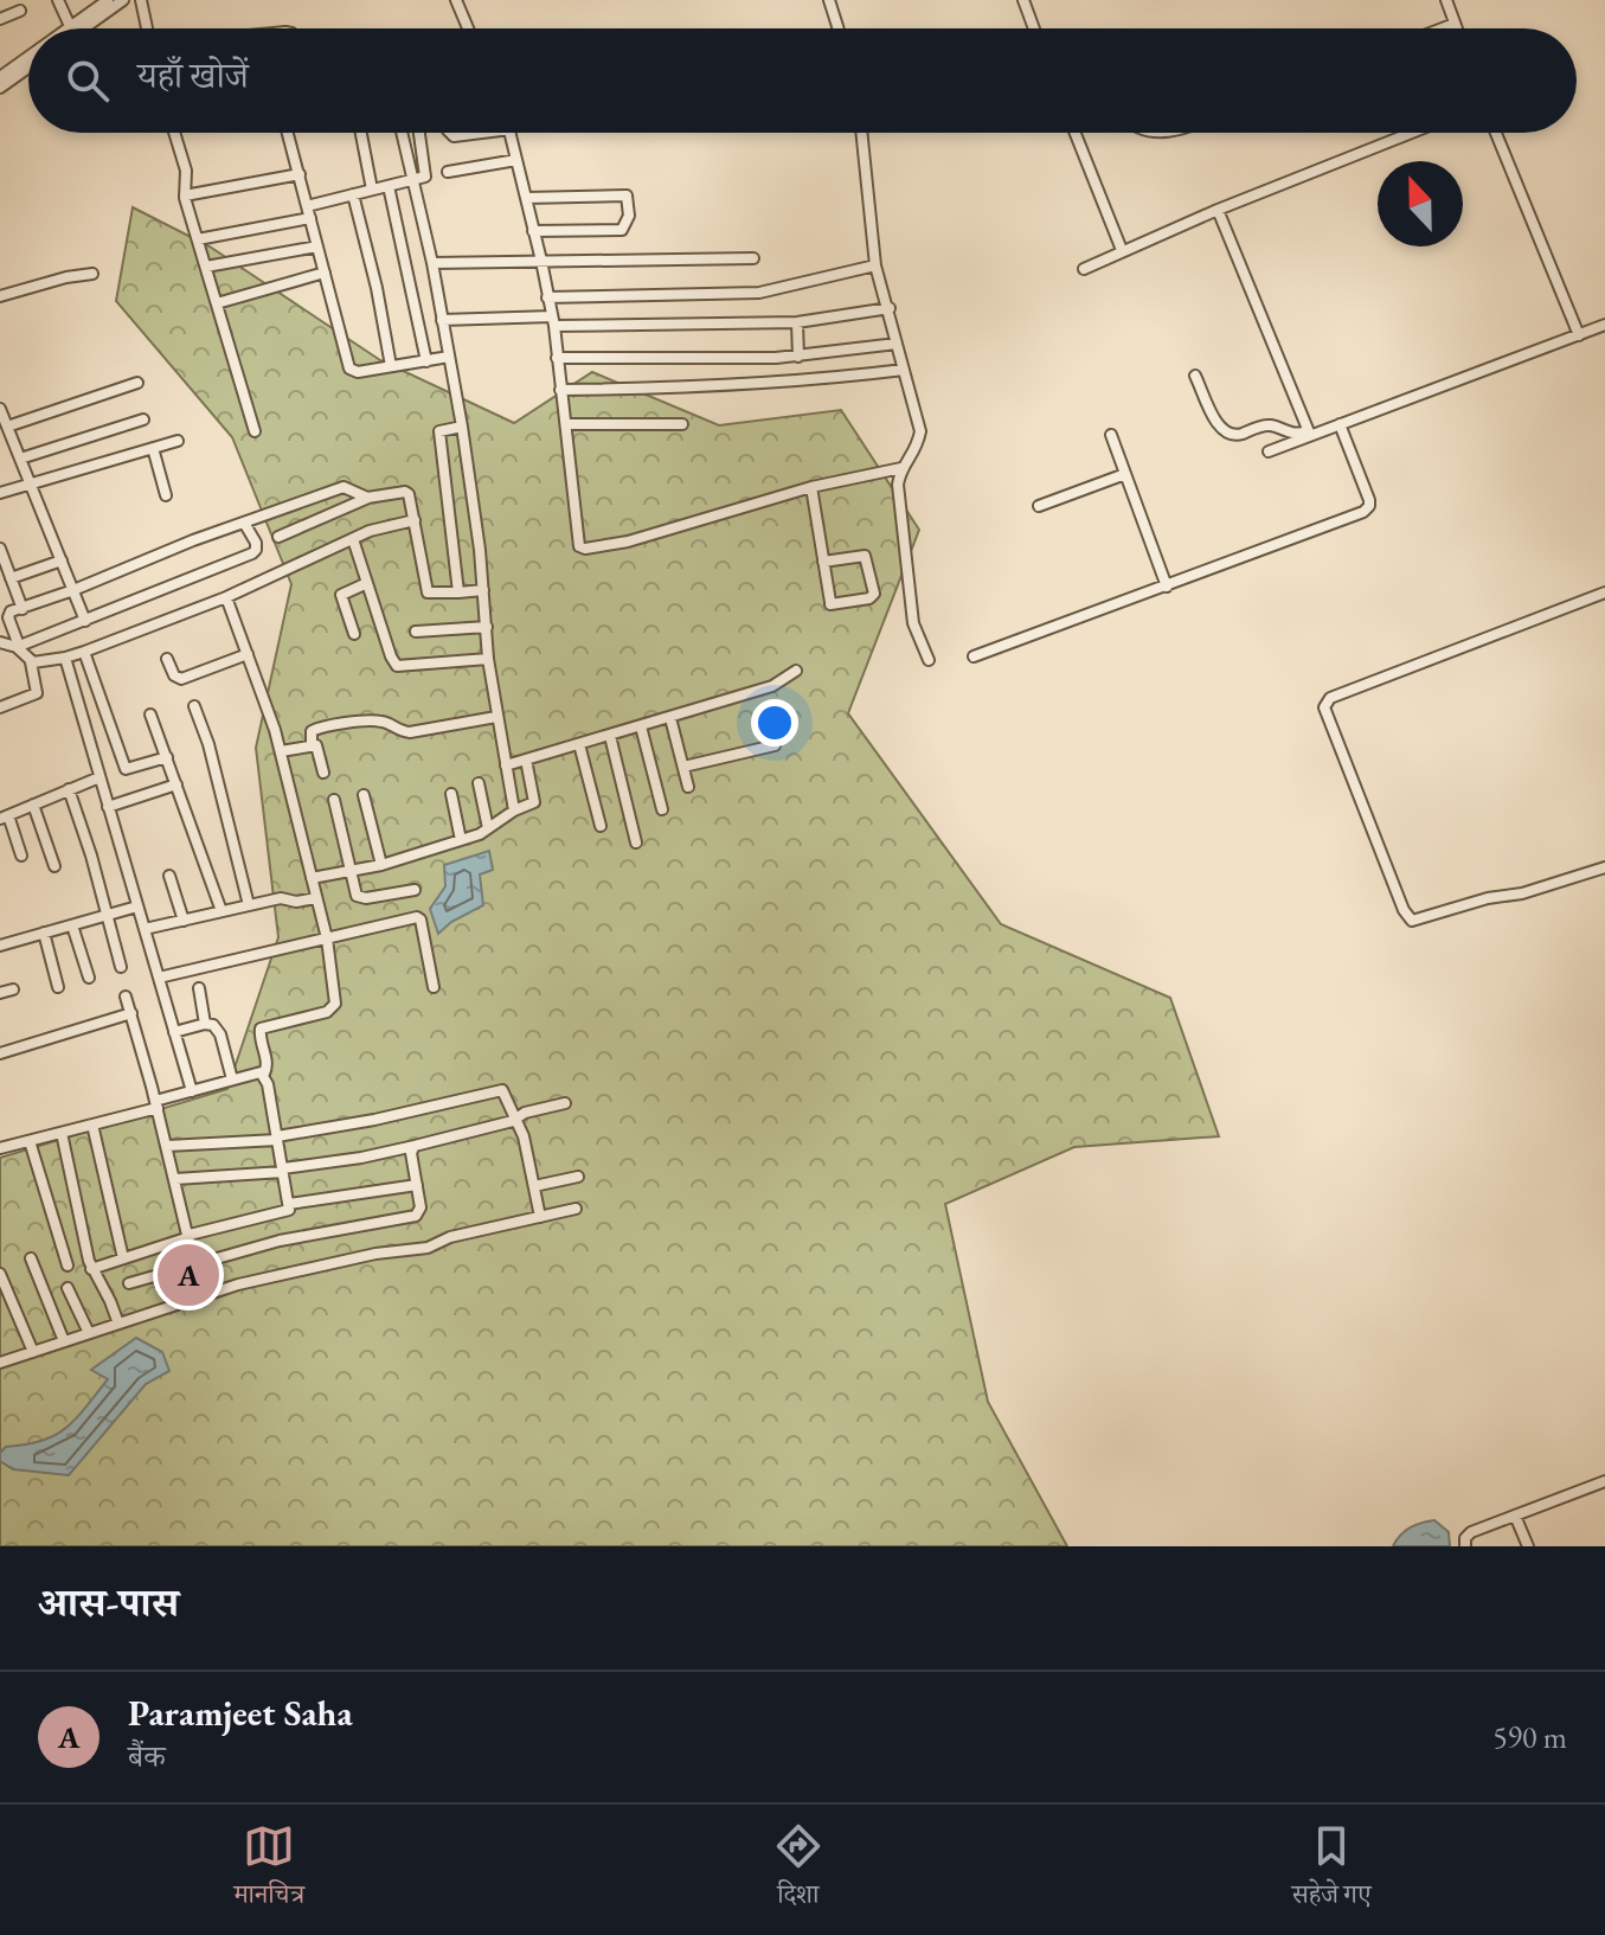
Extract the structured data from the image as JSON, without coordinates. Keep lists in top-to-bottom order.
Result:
{
  "north": "top",
  "page": {
    "search": "यहाँ खोजें",
    "pins": "A",
    "heading": "आस-पास",
    "list": [
      {
        "mark": "A",
        "name": "Paramjeet Saha",
        "note": "बैंक",
        "value": "590 m"
      }
    ],
    "nav": ["मानचित्र", "दिशा", "सहेजे गए"]
  }
}
